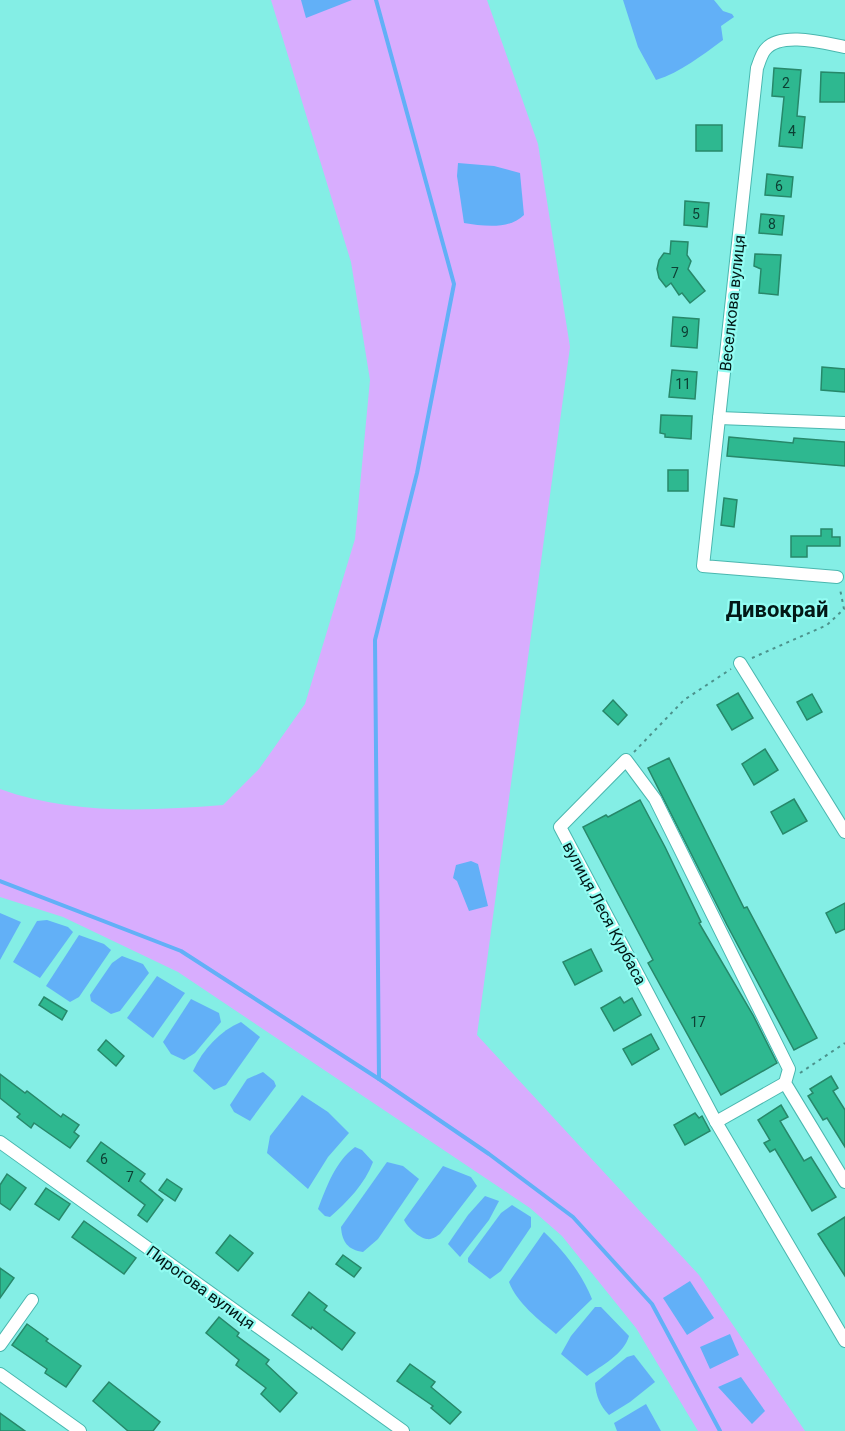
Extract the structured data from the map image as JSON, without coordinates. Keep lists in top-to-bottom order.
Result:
{
  "streets": {
    "street": ["Веселкова вулиця", "вулиця Леся Курбаса", "Пирогова вулиця"]
  },
  "districts": ["Дивокрай"],
  "house_numbers": [
    "2",
    "4",
    "6",
    "5",
    "8",
    "7",
    "9",
    "11",
    "17",
    "6",
    "7"
  ]
}
